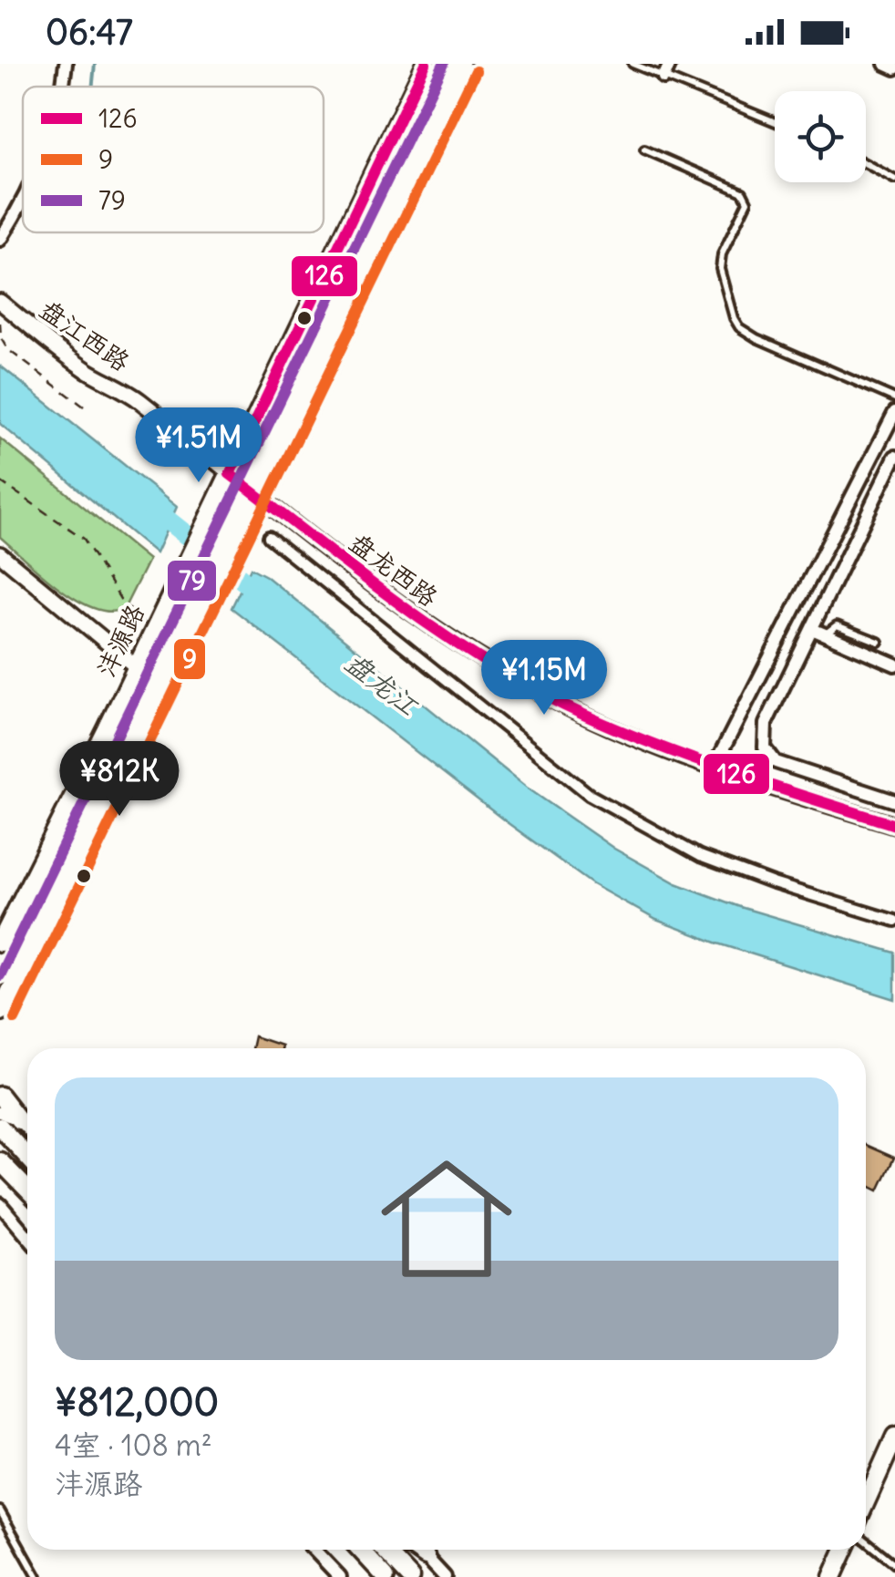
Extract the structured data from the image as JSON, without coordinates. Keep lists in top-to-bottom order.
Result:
{
  "streets": {
    "main road": ["沣源路"],
    "street": ["盘江西路", "盘龙西路"]
  },
  "crossings": [
    ["盘江西路", "盘龙西路"],
    ["盘江西路", "沣源路"],
    ["盘龙西路", "沣源路"]
  ],
  "water": ["盘龙江"],
  "lines": ["transit line 126", "transit line 79", "transit line 9"],
  "legend": ["126", "9", "79"],
  "page": {
    "status": "06:47",
    "price": ["¥1.51M", "¥1.15M", "¥812K"],
    "list": [
      {
        "name": "¥812,000",
        "note": "4室 · 108 m² · 沣源路"
      }
    ]
  }
}
